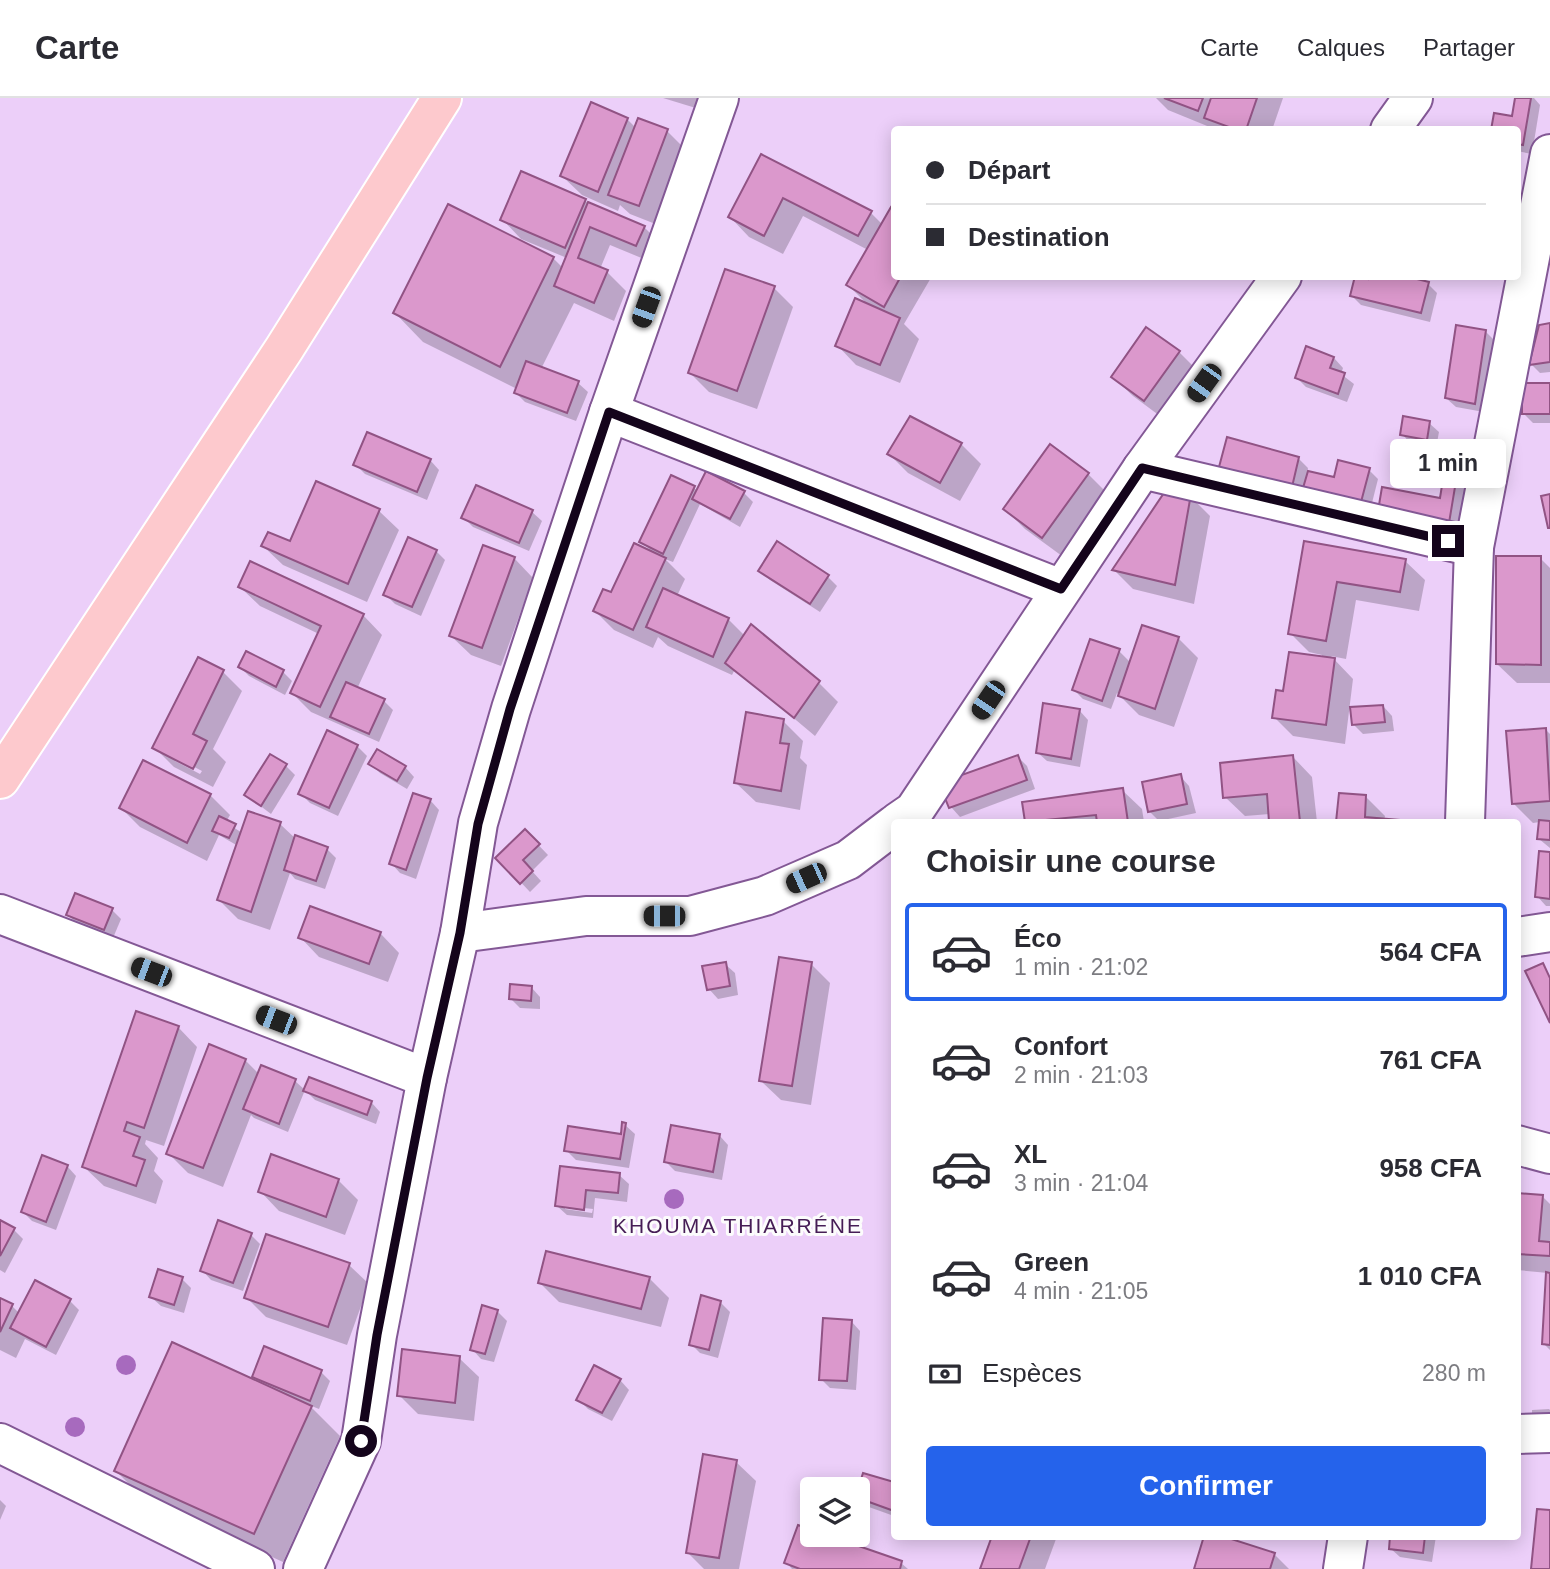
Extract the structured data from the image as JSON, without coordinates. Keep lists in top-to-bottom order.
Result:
{
  "districts": ["KHOUMA THIARRÉNE"],
  "page": {
    "header": "Carte",
    "nav": ["Carte", "Calques", "Partager"],
    "banner": ["Départ", "Destination"],
    "bubble": "1 min",
    "heading": "Choisir une course",
    "list": [
      {
        "name": "Éco",
        "note": "1 min · 21:02",
        "value": "564 CFA"
      },
      {
        "name": "Confort",
        "note": "2 min · 21:03",
        "value": "761 CFA"
      },
      {
        "name": "XL",
        "note": "3 min · 21:04",
        "value": "958 CFA"
      },
      {
        "name": "Green",
        "note": "4 min · 21:05",
        "value": "1 010 CFA"
      }
    ],
    "pay": ["Espèces", "280 m"],
    "buttons": "Confirmer"
  }
}
